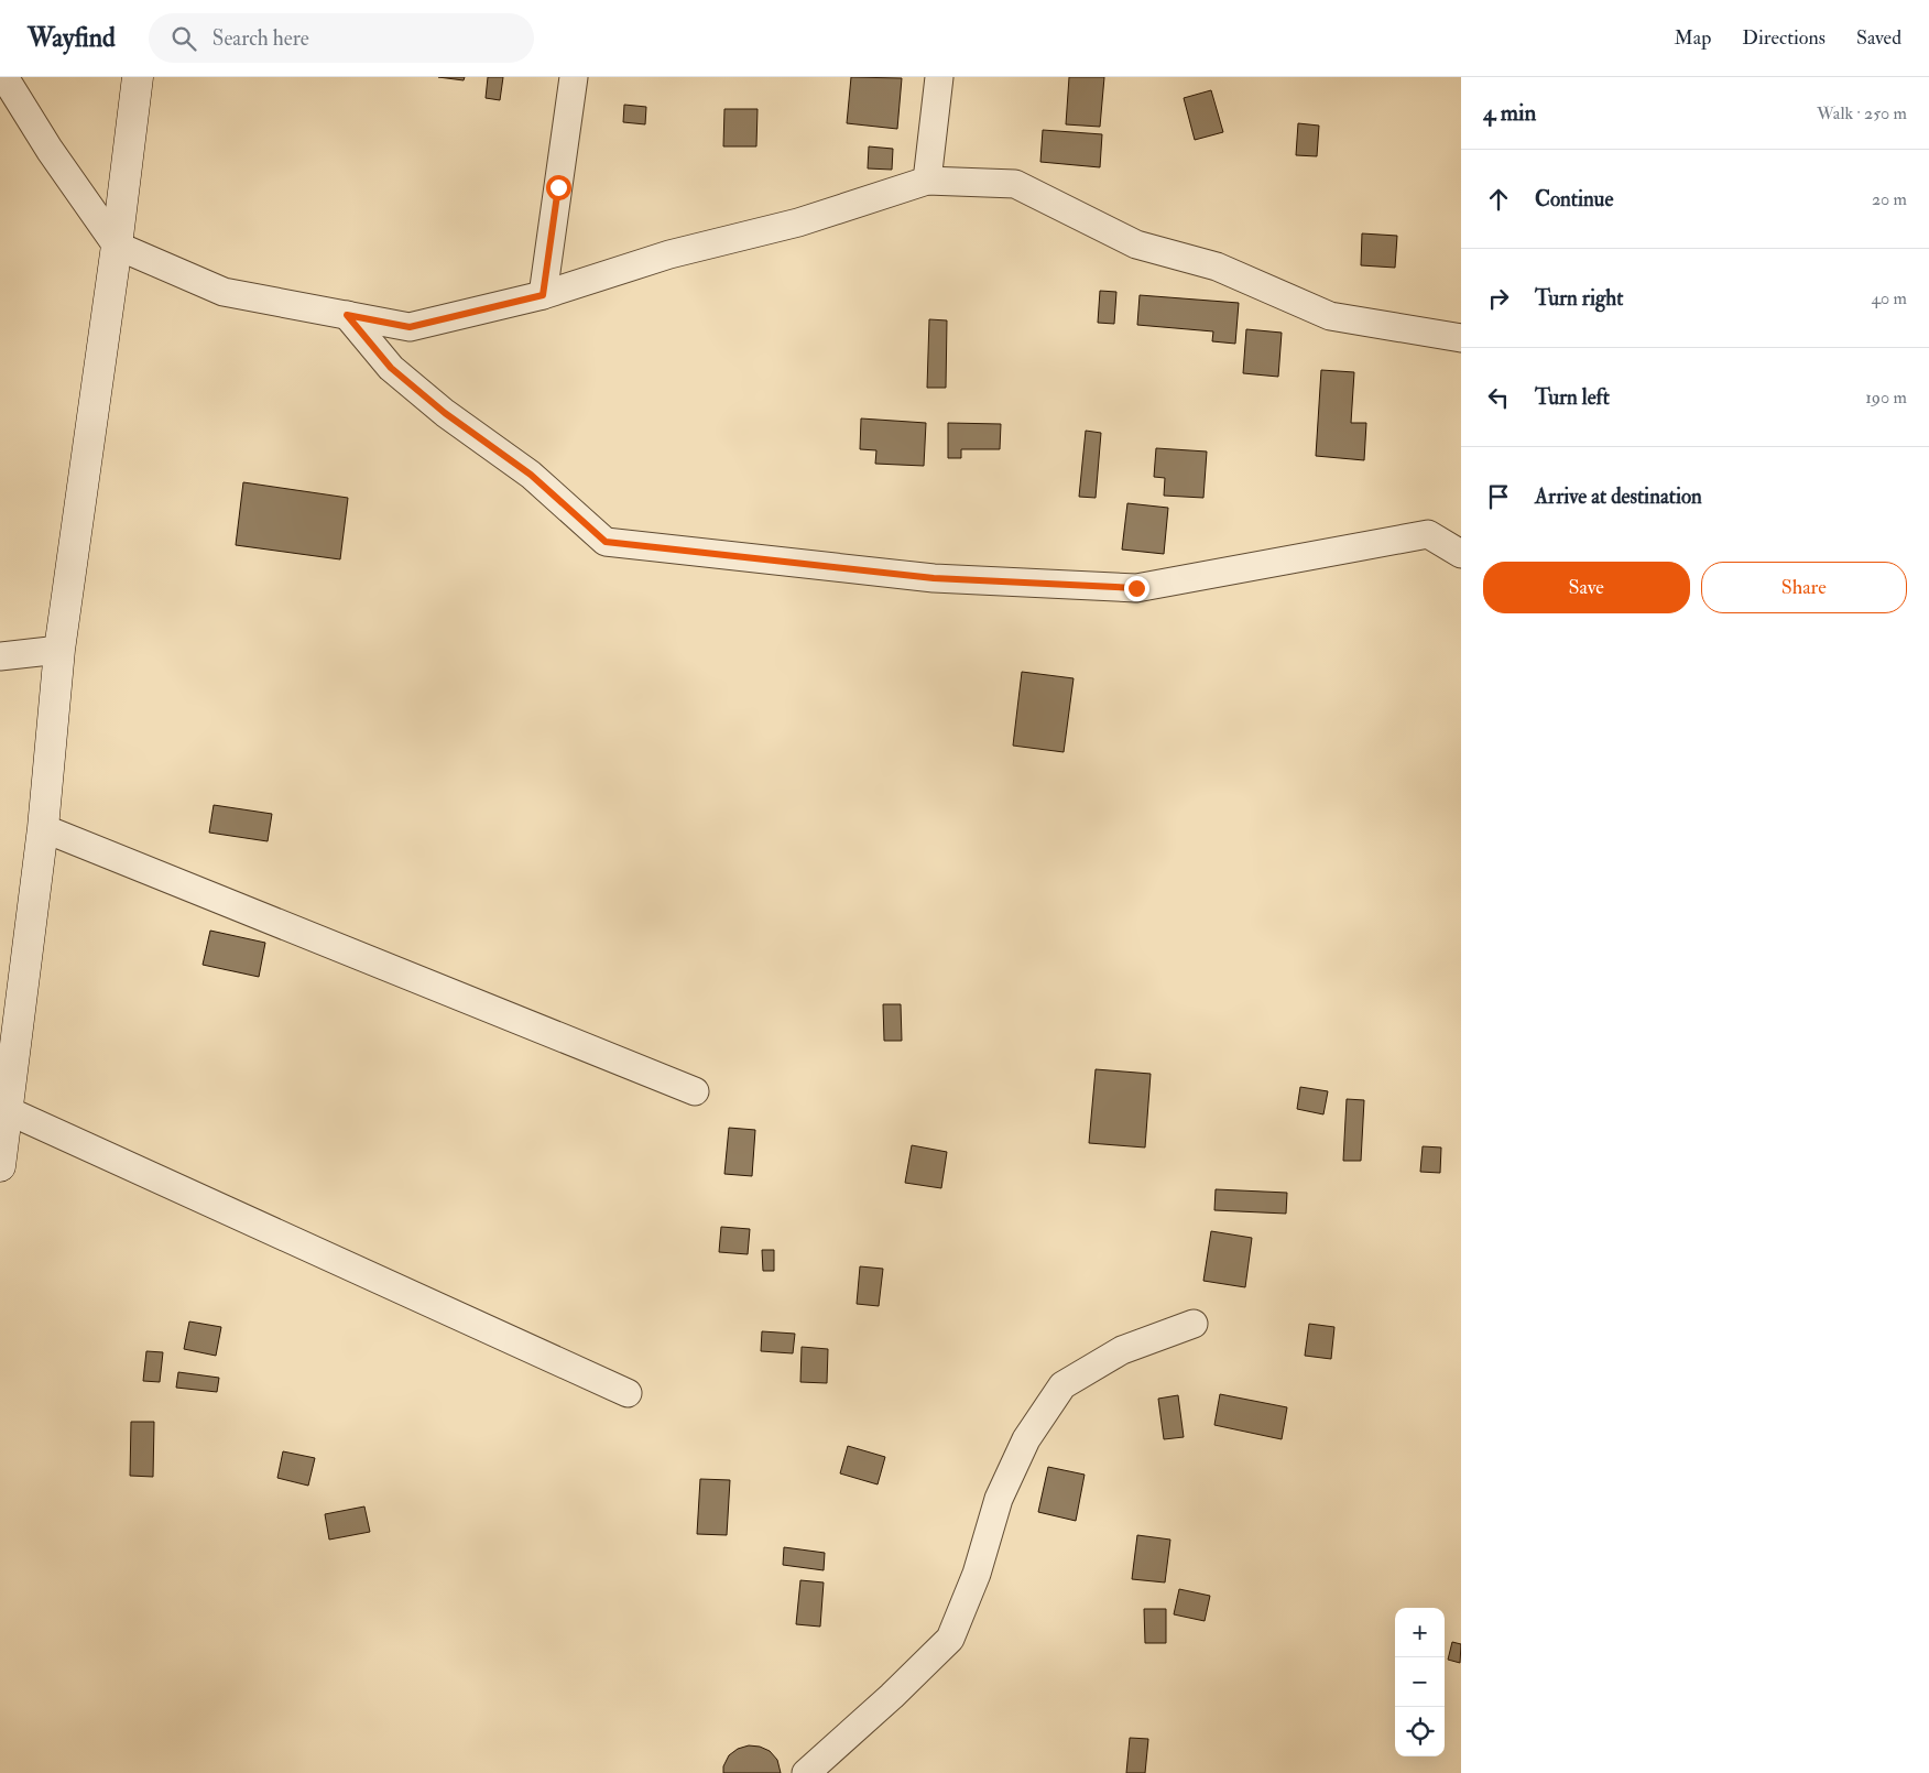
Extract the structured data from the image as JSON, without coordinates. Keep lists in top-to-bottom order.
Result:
{
  "page": {
    "header": "Wayfind",
    "search": "Search here",
    "nav": ["Map", "Directions", "Saved"],
    "heading": ["4 min", "Walk · 250 m"],
    "list": [
      ["Continue", "20 m"],
      ["Turn right", "40 m"],
      ["Turn left", "190 m"],
      "Arrive at destination"
    ],
    "buttons": ["Save", "Share"],
    "map_buttons": ["+", "−"]
  }
}
